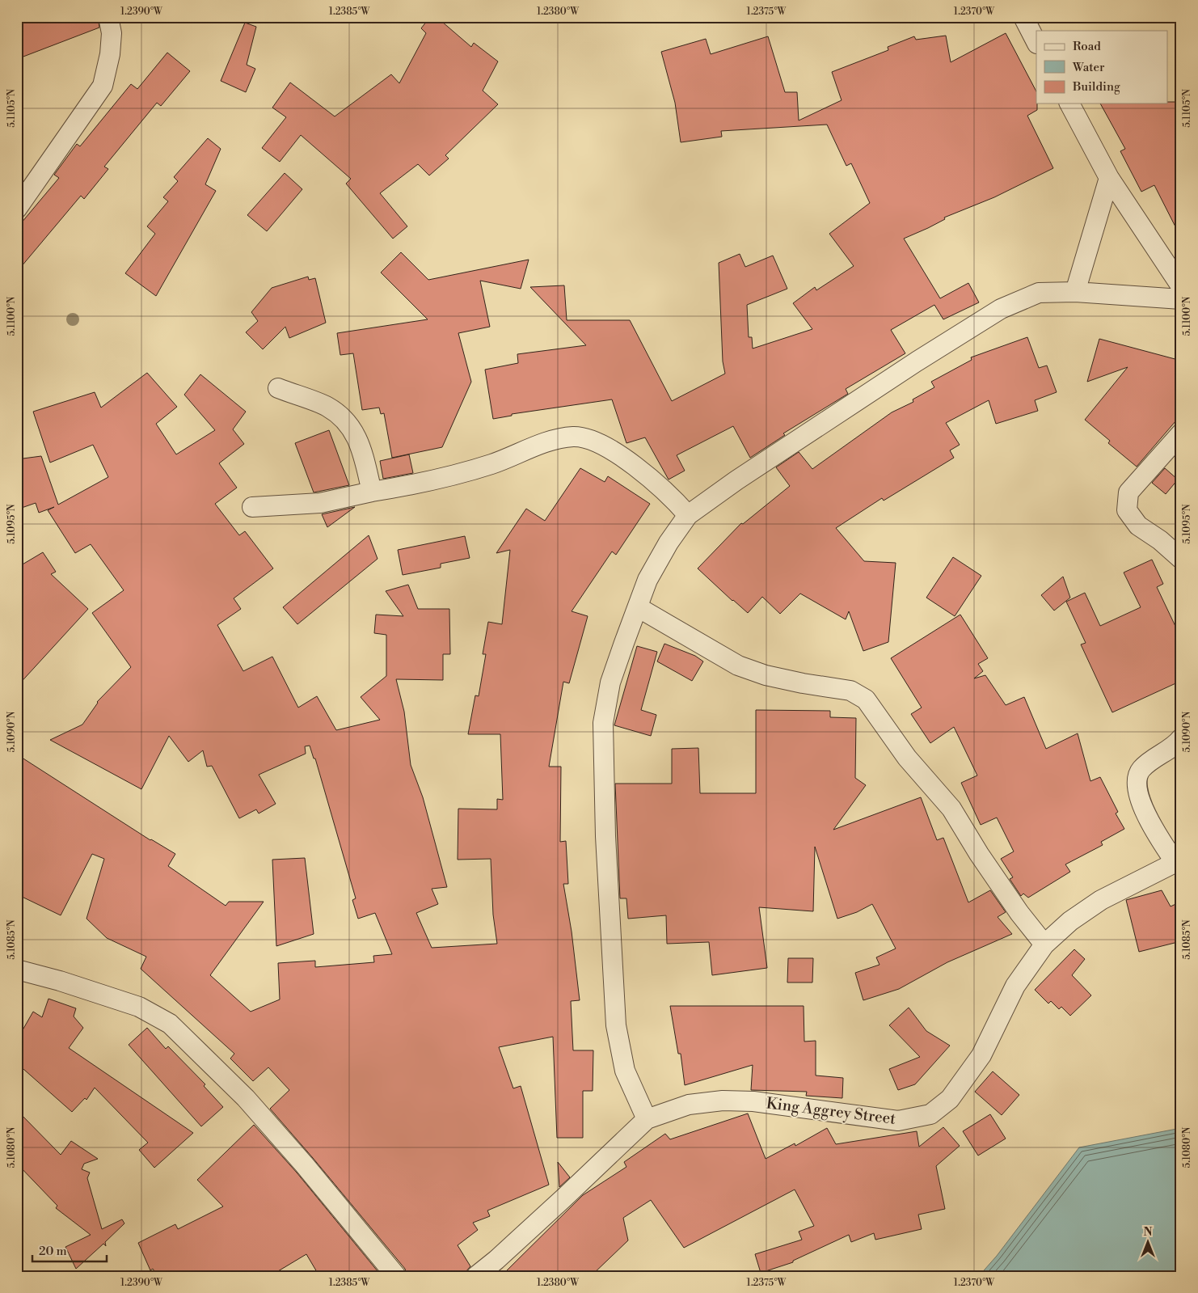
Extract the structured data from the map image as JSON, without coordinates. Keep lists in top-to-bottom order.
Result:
{
  "streets": {
    "street": ["King Aggrey Street"]
  },
  "legend": ["Road", "Water", "Building"],
  "scale_bar": "20 m",
  "north": "top",
  "coordinates": [
    "1.2390°W",
    "1.2385°W",
    "1.2380°W",
    "1.2375°W",
    "1.2370°W",
    "5.1105°N",
    "5.1100°N",
    "5.1095°N",
    "5.1090°N",
    "5.1085°N",
    "5.1080°N"
  ]
}
